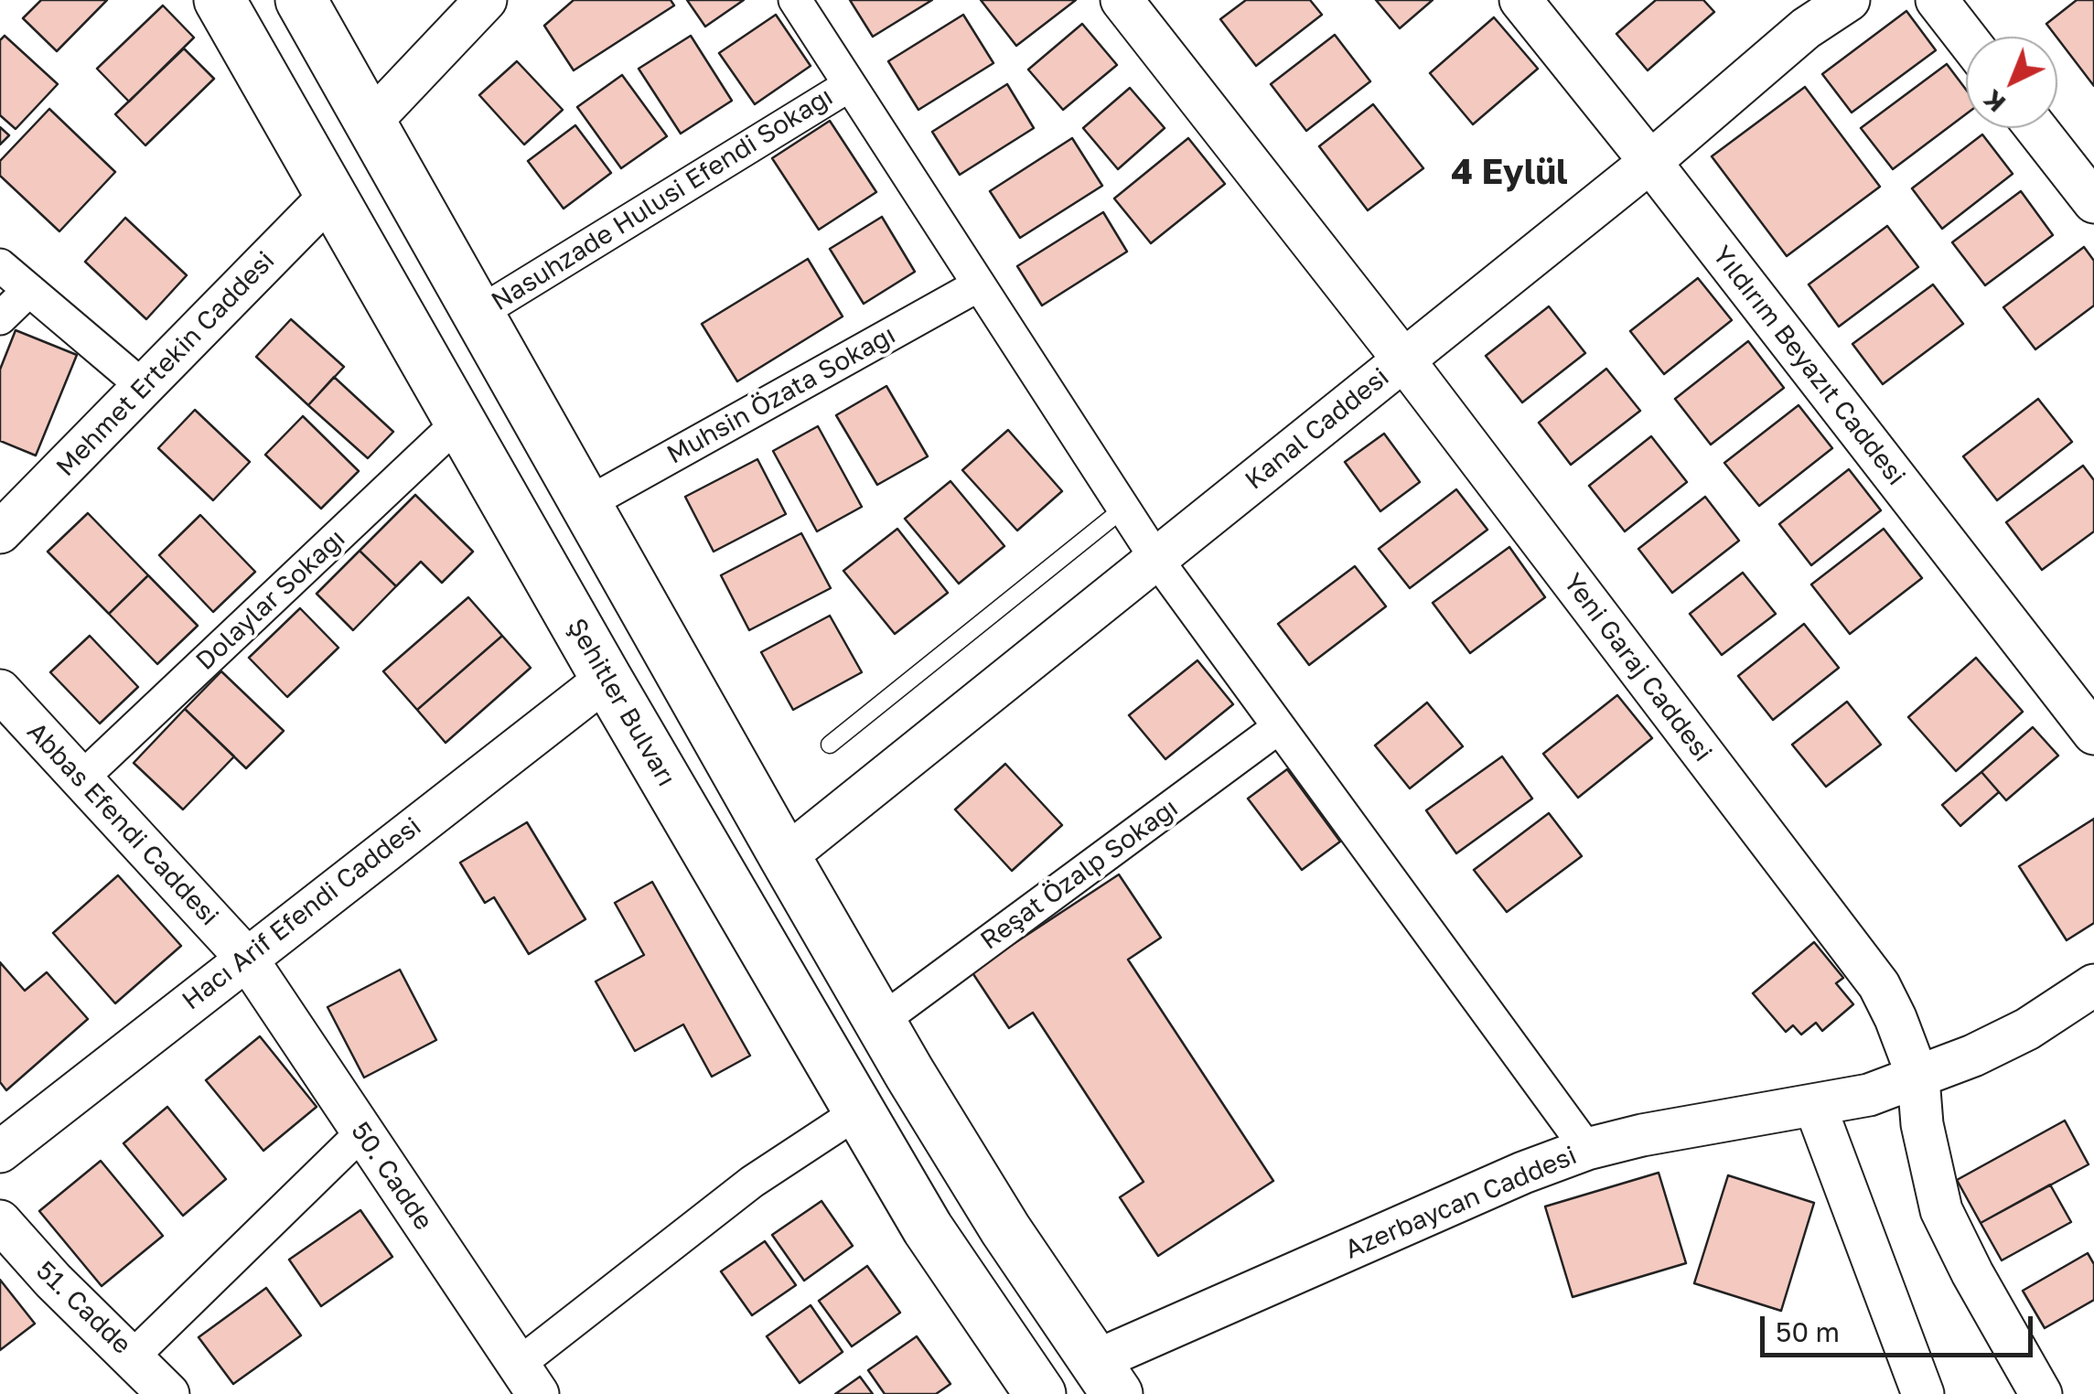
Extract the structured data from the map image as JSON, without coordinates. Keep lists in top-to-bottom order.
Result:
{
  "streets": {
    "main road": ["Şehitler Bulvarı"],
    "street": [
      "Nasuhzade Hulusi Efendi Sokağı",
      "Mehmet Ertekin Caddesi",
      "Yıldırım Beyazıt Caddesi",
      "Muhsin Özata Sokağı",
      "Kanal Caddesi",
      "Dolaylar Sokağı",
      "Yeni Garaj Caddesi",
      "Abbas Efendi Caddesi",
      "Reşat Özalp Sokağı",
      "Hacı Arif Efendi Caddesi",
      "50. Cadde",
      "Azerbaycan Caddesi",
      "51. Cadde"
    ]
  },
  "crossings": [
    ["Mehmet Ertekin Caddesi", "Şehitler Bulvarı"],
    ["Yıldırım Beyazıt Caddesi", "Kanal Caddesi"],
    ["Kanal Caddesi", "Yeni Garaj Caddesi"],
    ["Dolaylar Sokağı", "Şehitler Bulvarı"],
    ["Dolaylar Sokağı", "Abbas Efendi Caddesi"],
    ["Yeni Garaj Caddesi", "Azerbaycan Caddesi"],
    ["Şehitler Bulvarı", "Hacı Arif Efendi Caddesi"],
    ["Abbas Efendi Caddesi", "Hacı Arif Efendi Caddesi"],
    ["Abbas Efendi Caddesi", "50. Cadde"],
    ["Hacı Arif Efendi Caddesi", "50. Cadde"]
  ],
  "districts": ["4 Eylül"],
  "scale_bar": "50 m",
  "north": "bottom left"
}
